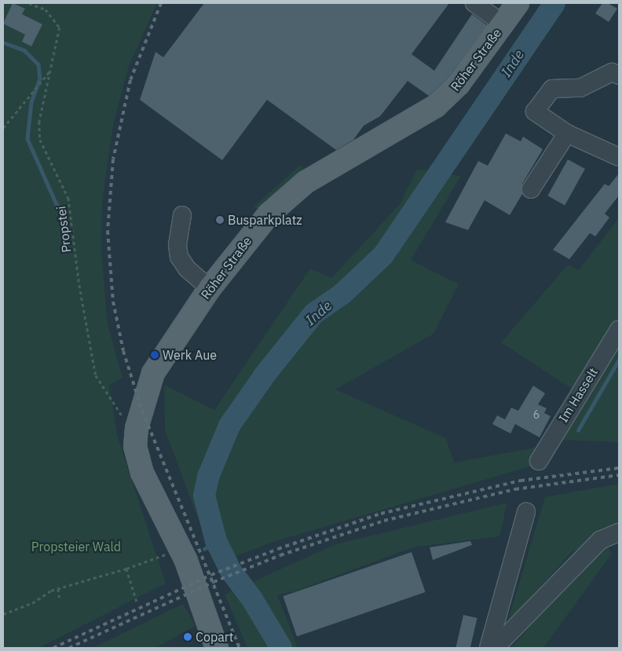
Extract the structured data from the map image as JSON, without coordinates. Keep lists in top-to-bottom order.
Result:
{
  "streets": {
    "main road": ["Röher Straße"],
    "street": ["Im Hasselt"],
    "path": ["Propstei"]
  },
  "crossings": [
    ["Röher Straße", "Propstei"]
  ],
  "water": ["Inde"],
  "parks": ["Propsteier Wald"],
  "places": ["Busparkplatz", "Werk Aue", "Copart"],
  "house_numbers": ["6"]
}
